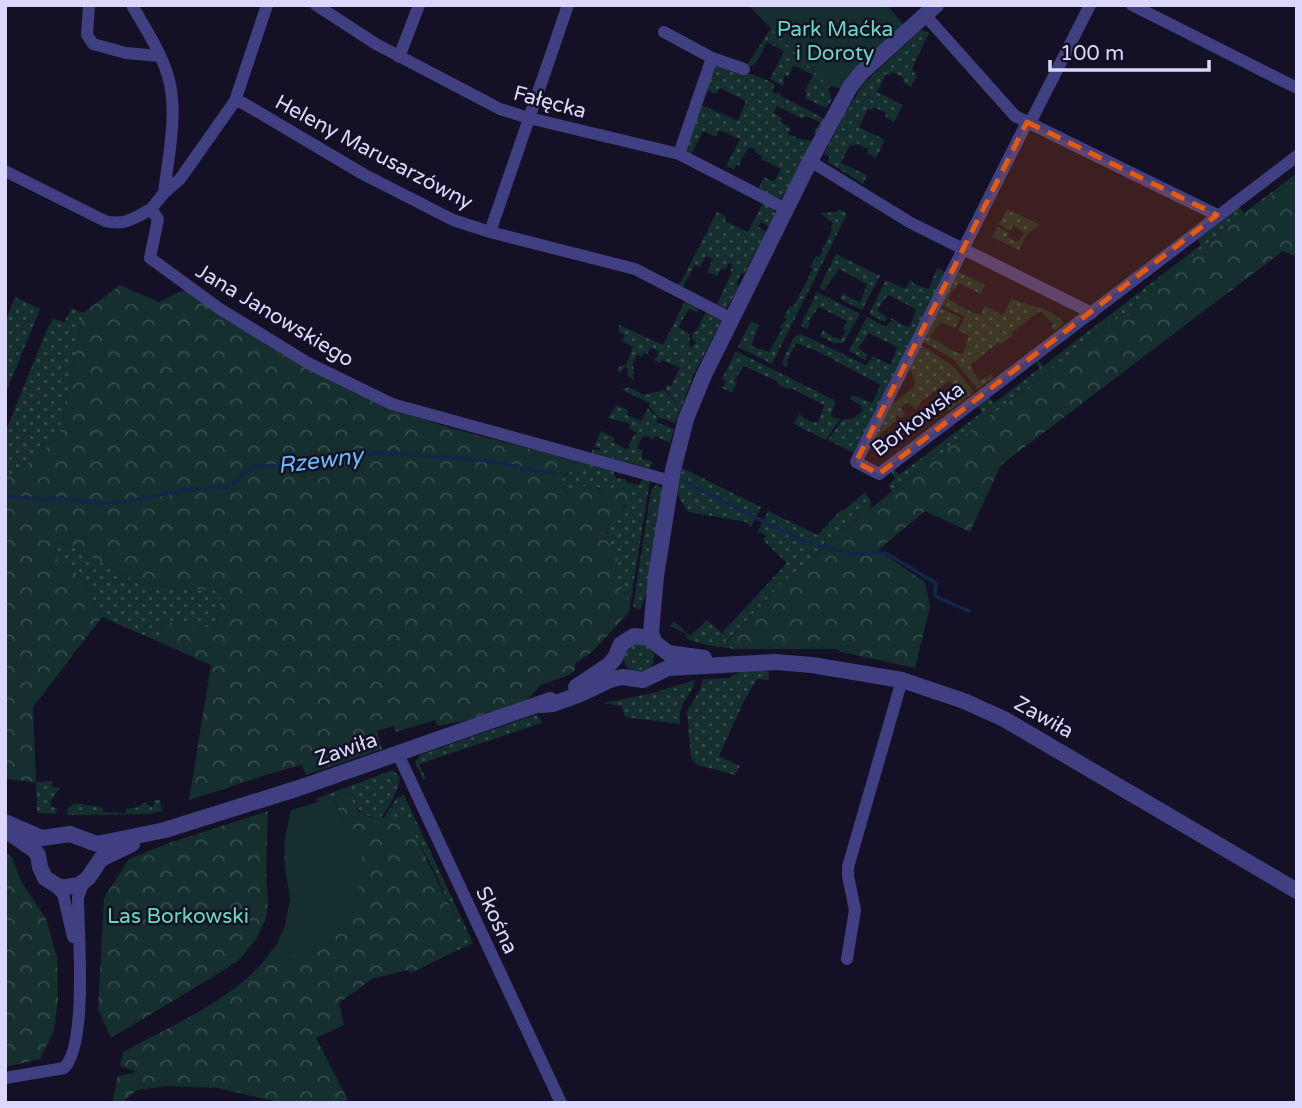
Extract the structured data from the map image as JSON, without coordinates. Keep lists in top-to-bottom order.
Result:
{
  "streets": {
    "street": [
      "Fałęcka",
      "Heleny Marusarzówny",
      "Jana Janowskiego",
      "Borkowska",
      "Zawiła",
      "Skośna"
    ]
  },
  "crossings": [
    ["Zawiła", "Skośna"]
  ],
  "water": ["Rzewny"],
  "parks": ["Park Maćka i Doroty", "Las Borkowski"],
  "scale_bar": "100 m"
}
